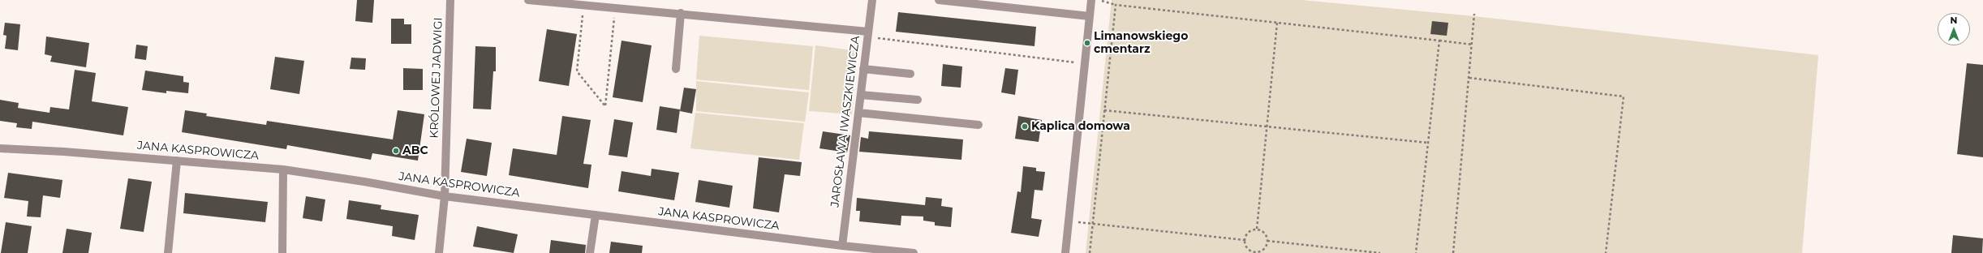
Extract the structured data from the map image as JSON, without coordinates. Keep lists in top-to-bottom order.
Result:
{
  "streets": {
    "street": ["KRÓLOWEJ JADWIGI", "JAROSŁAWA IWASZKIEWICZA", "JANA KASPROWICZA"]
  },
  "crossings": [
    ["KRÓLOWEJ JADWIGI", "JANA KASPROWICZA"],
    ["JAROSŁAWA IWASZKIEWICZA", "JANA KASPROWICZA"]
  ],
  "places": ["Limanowskiego cmentarz", "Kaplica domowa", "ABC"],
  "north": "top"
}
